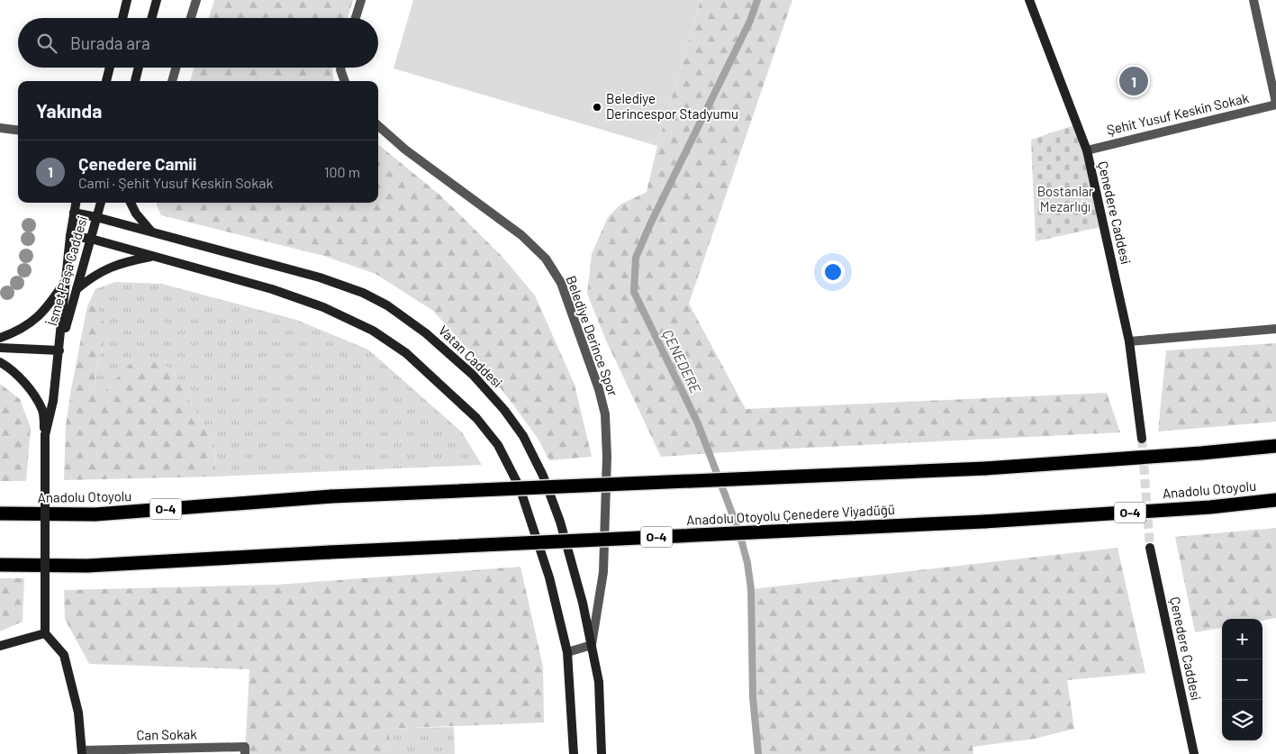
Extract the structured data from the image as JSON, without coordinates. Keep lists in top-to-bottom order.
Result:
{
  "streets": {
    "highway": ["Anadolu Otoyolu", "O-4", "Anadolu Otoyolu Çenedere Viyadüğü"],
    "main road": ["Çenedere Caddesi", "İsmet Paşa Caddesi", "Vatan Caddesi"],
    "street": ["Şehit Yusuf Keskin Sokak", "Belediye Derince Spor", "Can Sokak"]
  },
  "crossings": [
    ["Şehit Yusuf Keskin Sokak", "Çenedere Caddesi"],
    ["İsmet Paşa Caddesi", "Vatan Caddesi"],
    ["Belediye Derince Spor", "Vatan Caddesi"],
    ["Anadolu Otoyolu", "Anadolu Otoyolu Çenedere Viyadüğü"]
  ],
  "water": ["ÇENEDERE"],
  "parks": ["Bostanlar Mezarlığı"],
  "places": ["Belediye Derincespor Stadyumu"],
  "page": {
    "search": "Burada ara",
    "pins": "1",
    "heading": "Yakında",
    "list": [
      {
        "mark": "1",
        "name": "Çenedere Camii",
        "note": "Cami · Şehit Yusuf Keskin Sokak",
        "value": "100 m"
      }
    ],
    "map_buttons": ["+", "−"]
  }
}
